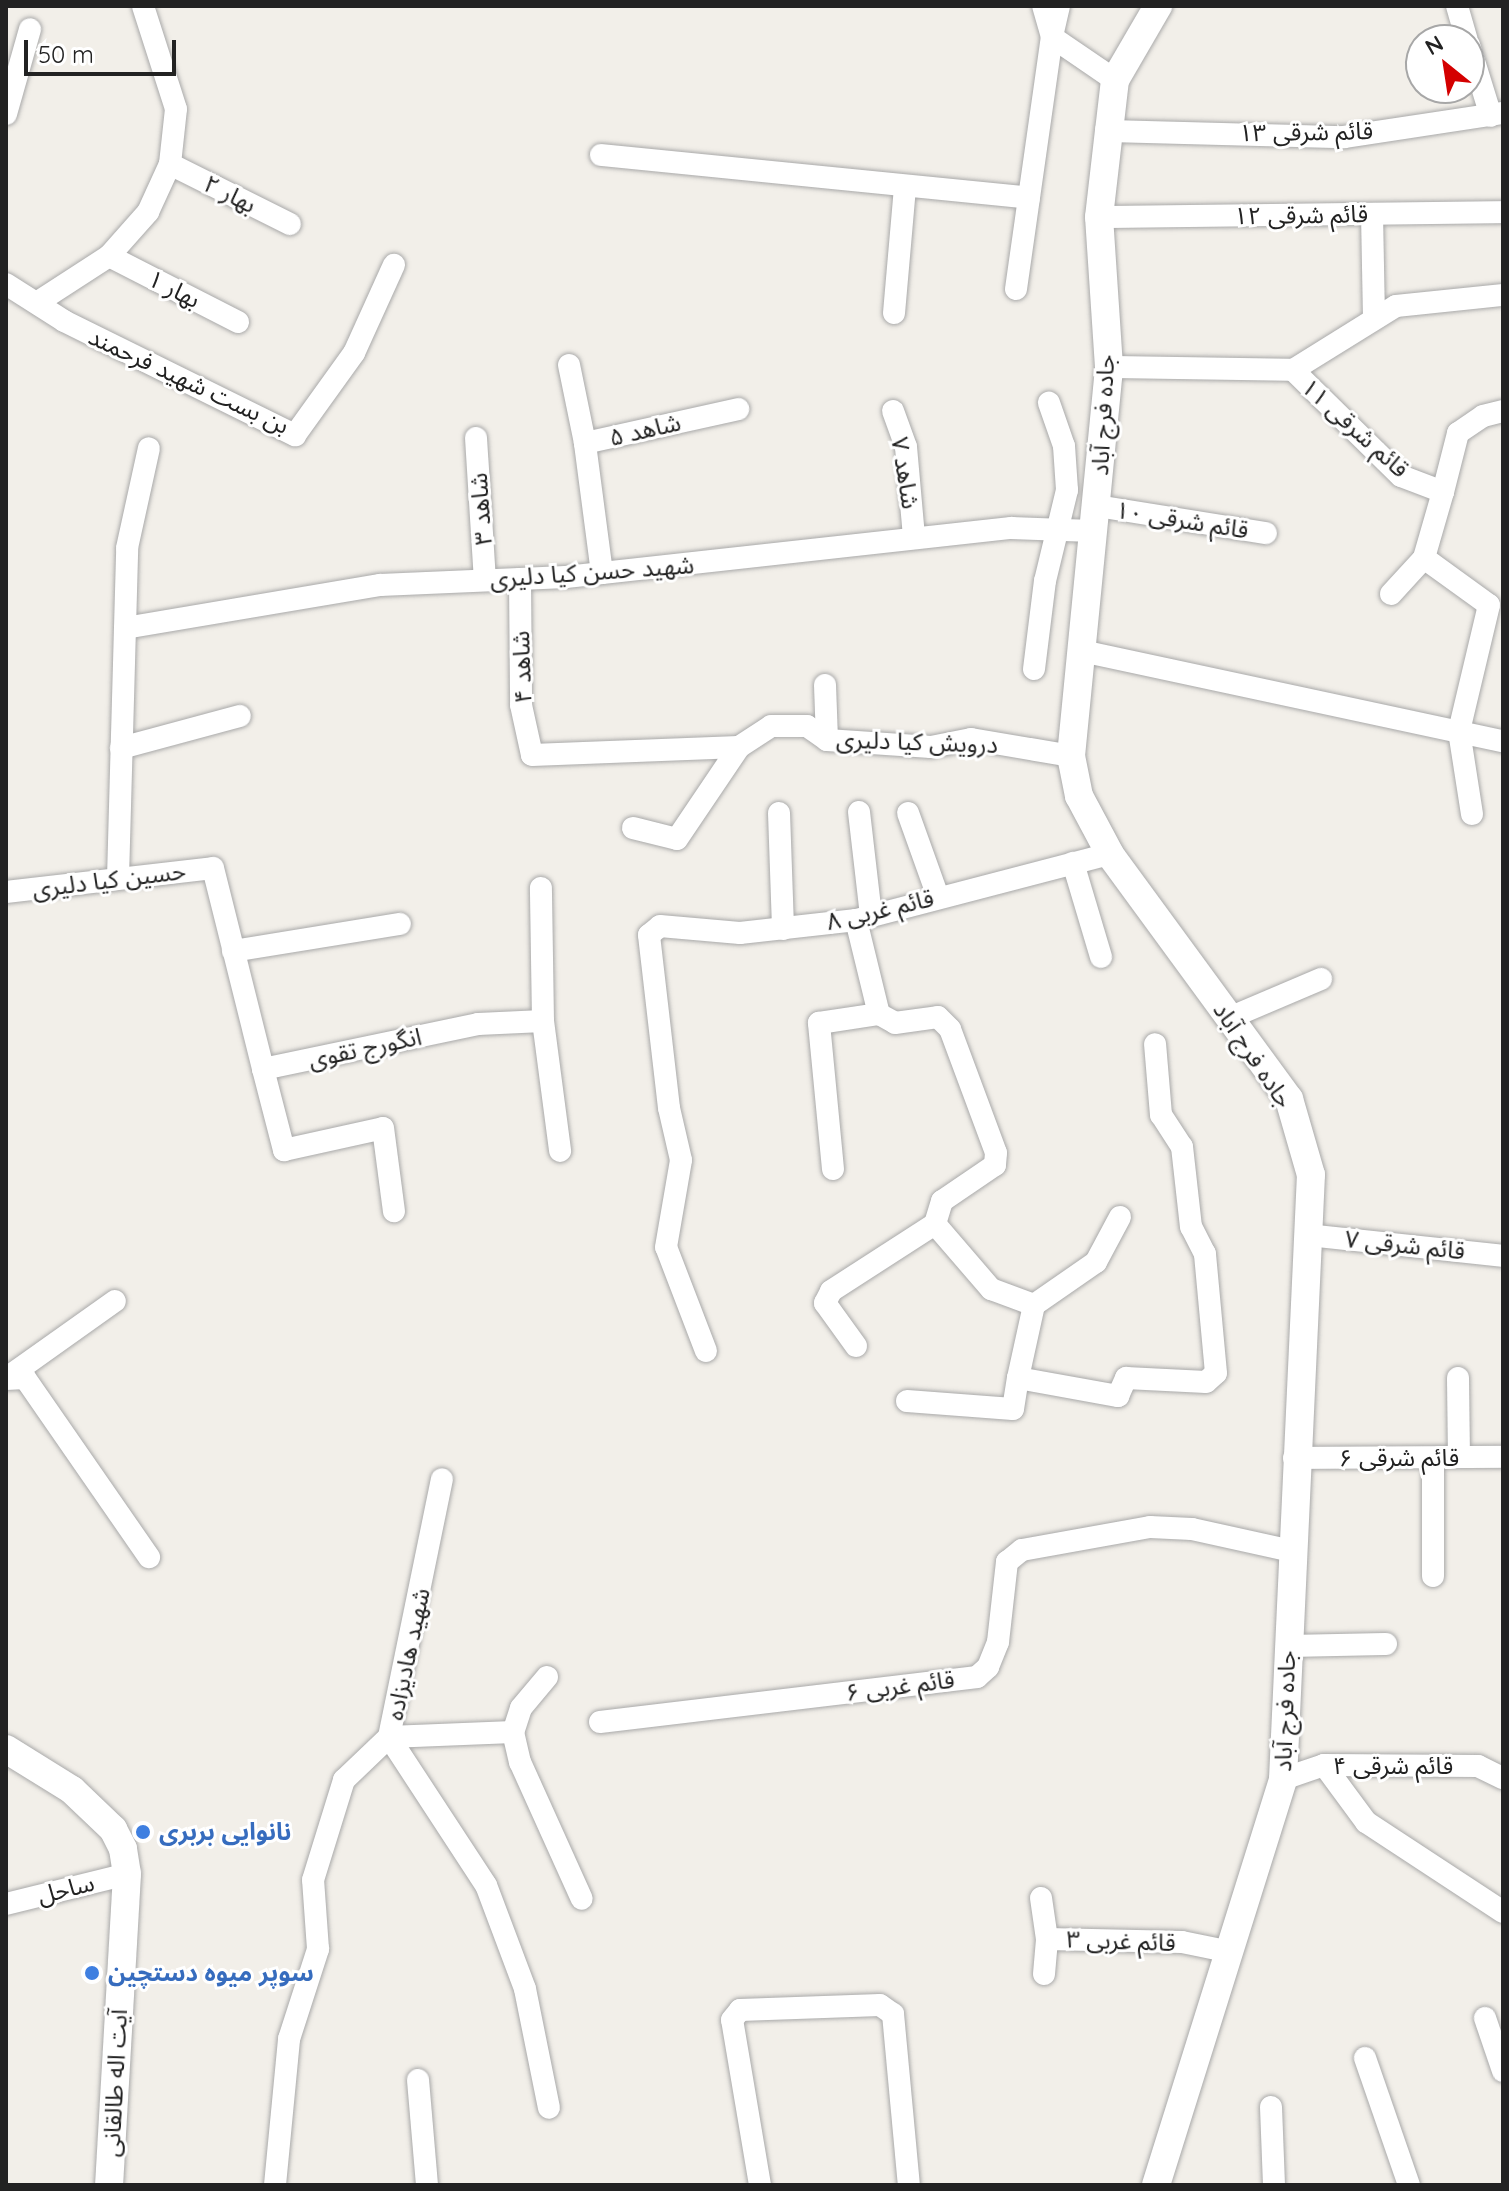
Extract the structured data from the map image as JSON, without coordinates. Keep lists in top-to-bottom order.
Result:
{
  "streets": {
    "street": [
      "قائم شرقی ۱۳",
      "بهار ۲",
      "قائم شرقی ۱۲",
      "بهار ۱",
      "بن بست شهید فرحمند",
      "جاده فرج آباد",
      "قائم شرقی ۱۱",
      "شاهد ۵",
      "شاهد ۷",
      "شاهد ۳",
      "قائم شرقی ۱۰",
      "شهید حسن کیا دلیری",
      "شاهد ۴",
      "درویش کیا دلیری",
      "حسین کیا دلیری",
      "قائم غربی ۸",
      "انگورج تقوی",
      "قائم شرقی ۷",
      "قائم شرقی ۶",
      "شهید هادیزاده",
      "قائم غربی ۶",
      "قائم شرقی ۴",
      "ساحل",
      "قائم غربی ۳",
      "آیت اله طالقانی"
    ]
  },
  "crossings": [
    ["قائم شرقی ۱۳", "جاده فرج آباد"],
    ["قائم شرقی ۱۲", "جاده فرج آباد"],
    ["جاده فرج آباد", "قائم شرقی ۱۱"],
    ["جاده فرج آباد", "قائم شرقی ۱۰"],
    ["جاده فرج آباد", "درویش کیا دلیری"],
    ["جاده فرج آباد", "قائم غربی ۸"],
    ["جاده فرج آباد", "قائم شرقی ۷"],
    ["جاده فرج آباد", "قائم شرقی ۶"],
    ["جاده فرج آباد", "قائم غربی ۶"],
    ["جاده فرج آباد", "قائم شرقی ۴"],
    ["جاده فرج آباد", "قائم غربی ۳"],
    ["شاهد ۵", "شهید حسن کیا دلیری"],
    ["شاهد ۷", "شهید حسن کیا دلیری"],
    ["شاهد ۳", "شهید حسن کیا دلیری"],
    ["قائم شرقی ۱۰", "شهید حسن کیا دلیری"],
    ["شهید حسن کیا دلیری", "شاهد ۴"],
    ["شاهد ۴", "درویش کیا دلیری"],
    ["ساحل", "آیت اله طالقانی"]
  ],
  "places": ["نانوایی بربری", "سوپر میوه دستچین"],
  "scale_bar": "50 m",
  "north": "top left"
}
